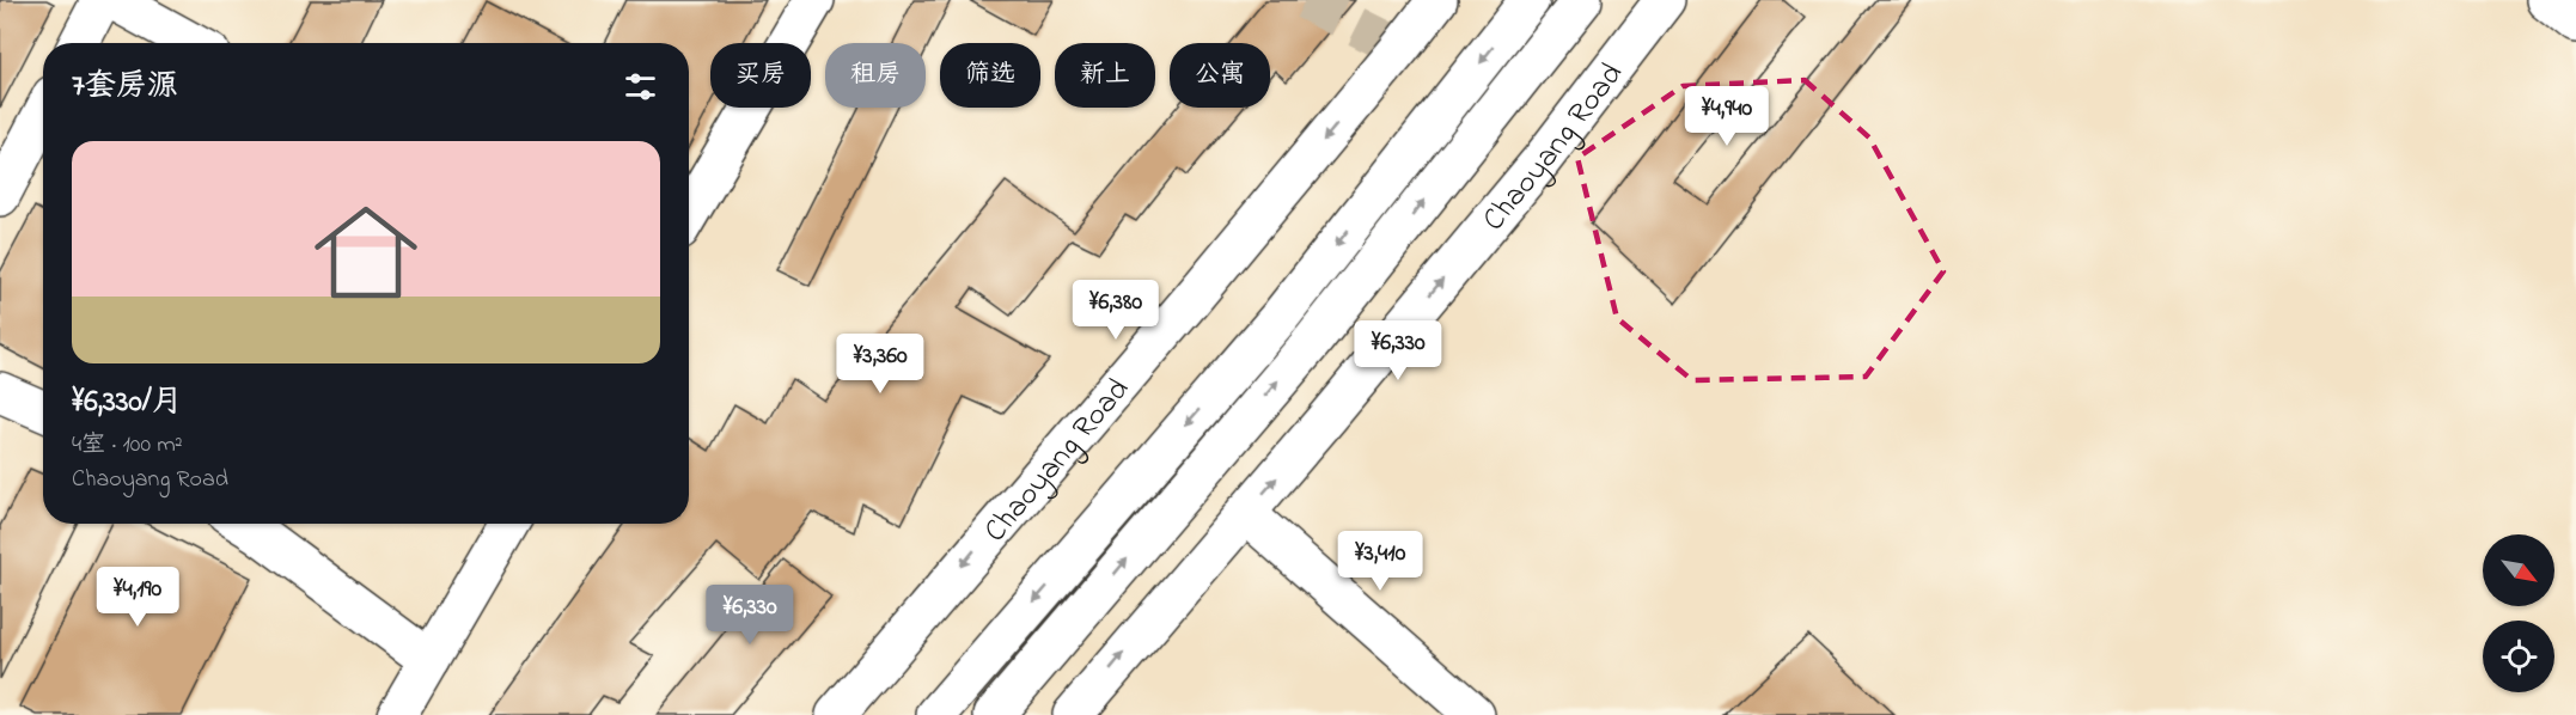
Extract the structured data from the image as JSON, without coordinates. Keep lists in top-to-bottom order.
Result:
{
  "streets": {
    "main road": ["Chaoyang Road"]
  },
  "north": "bottom right",
  "page": {
    "chip": [
      "买房",
      "租房",
      "筛选",
      "新上",
      "公寓"
    ],
    "heading": "7套房源",
    "price": [
      "¥4,940",
      "¥6,380",
      "¥6,330",
      "¥3,360",
      "¥3,410",
      "¥4,190",
      "¥6,330"
    ],
    "list": [
      {
        "name": "¥6,330/月",
        "note": "4室 · 100 m² · Chaoyang Road"
      }
    ]
  }
}
